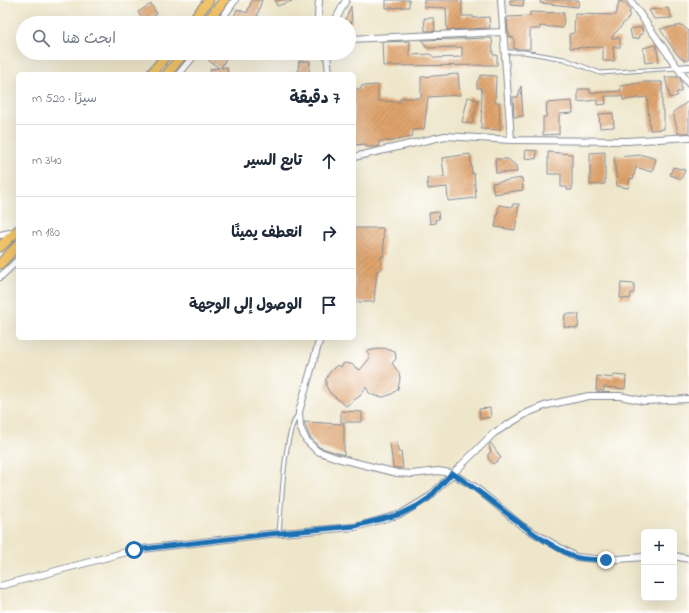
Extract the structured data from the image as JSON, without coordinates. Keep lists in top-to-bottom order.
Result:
{
  "page": {
    "search": "ابحث هنا",
    "heading": ["7 دقيقة", "سيرًا · 520 m"],
    "list": [
      ["تابع السير", "340 m"],
      ["انعطف يمينًا", "180 m"],
      "الوصول إلى الوجهة"
    ],
    "map_buttons": ["+", "−"]
  }
}
